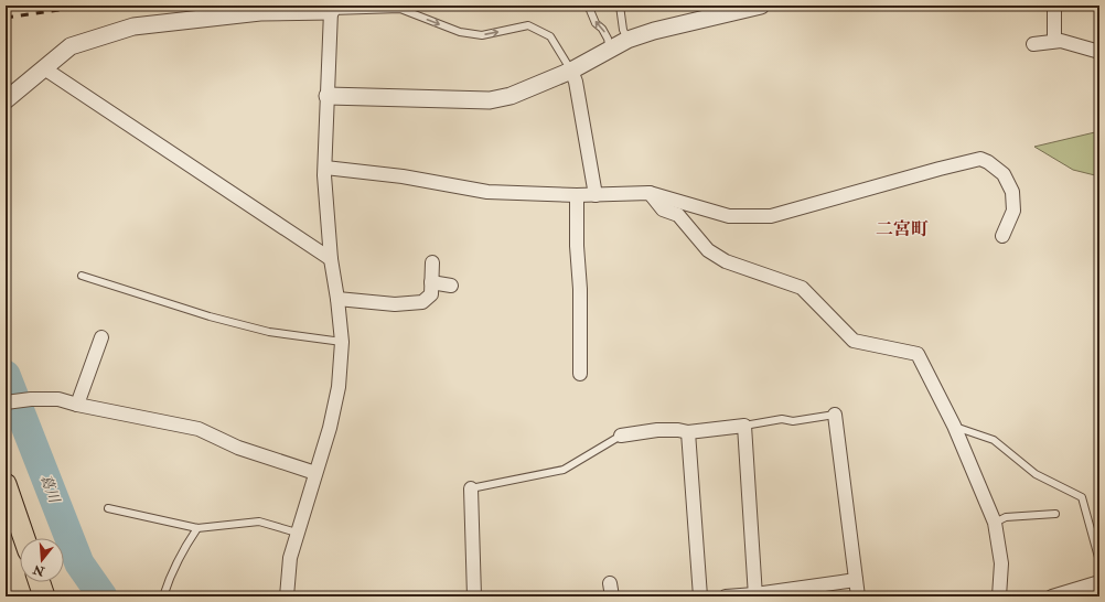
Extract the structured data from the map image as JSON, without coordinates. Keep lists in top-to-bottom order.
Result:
{
  "districts": ["二宮町"],
  "water": ["葛川"],
  "north": "bottom"
}
